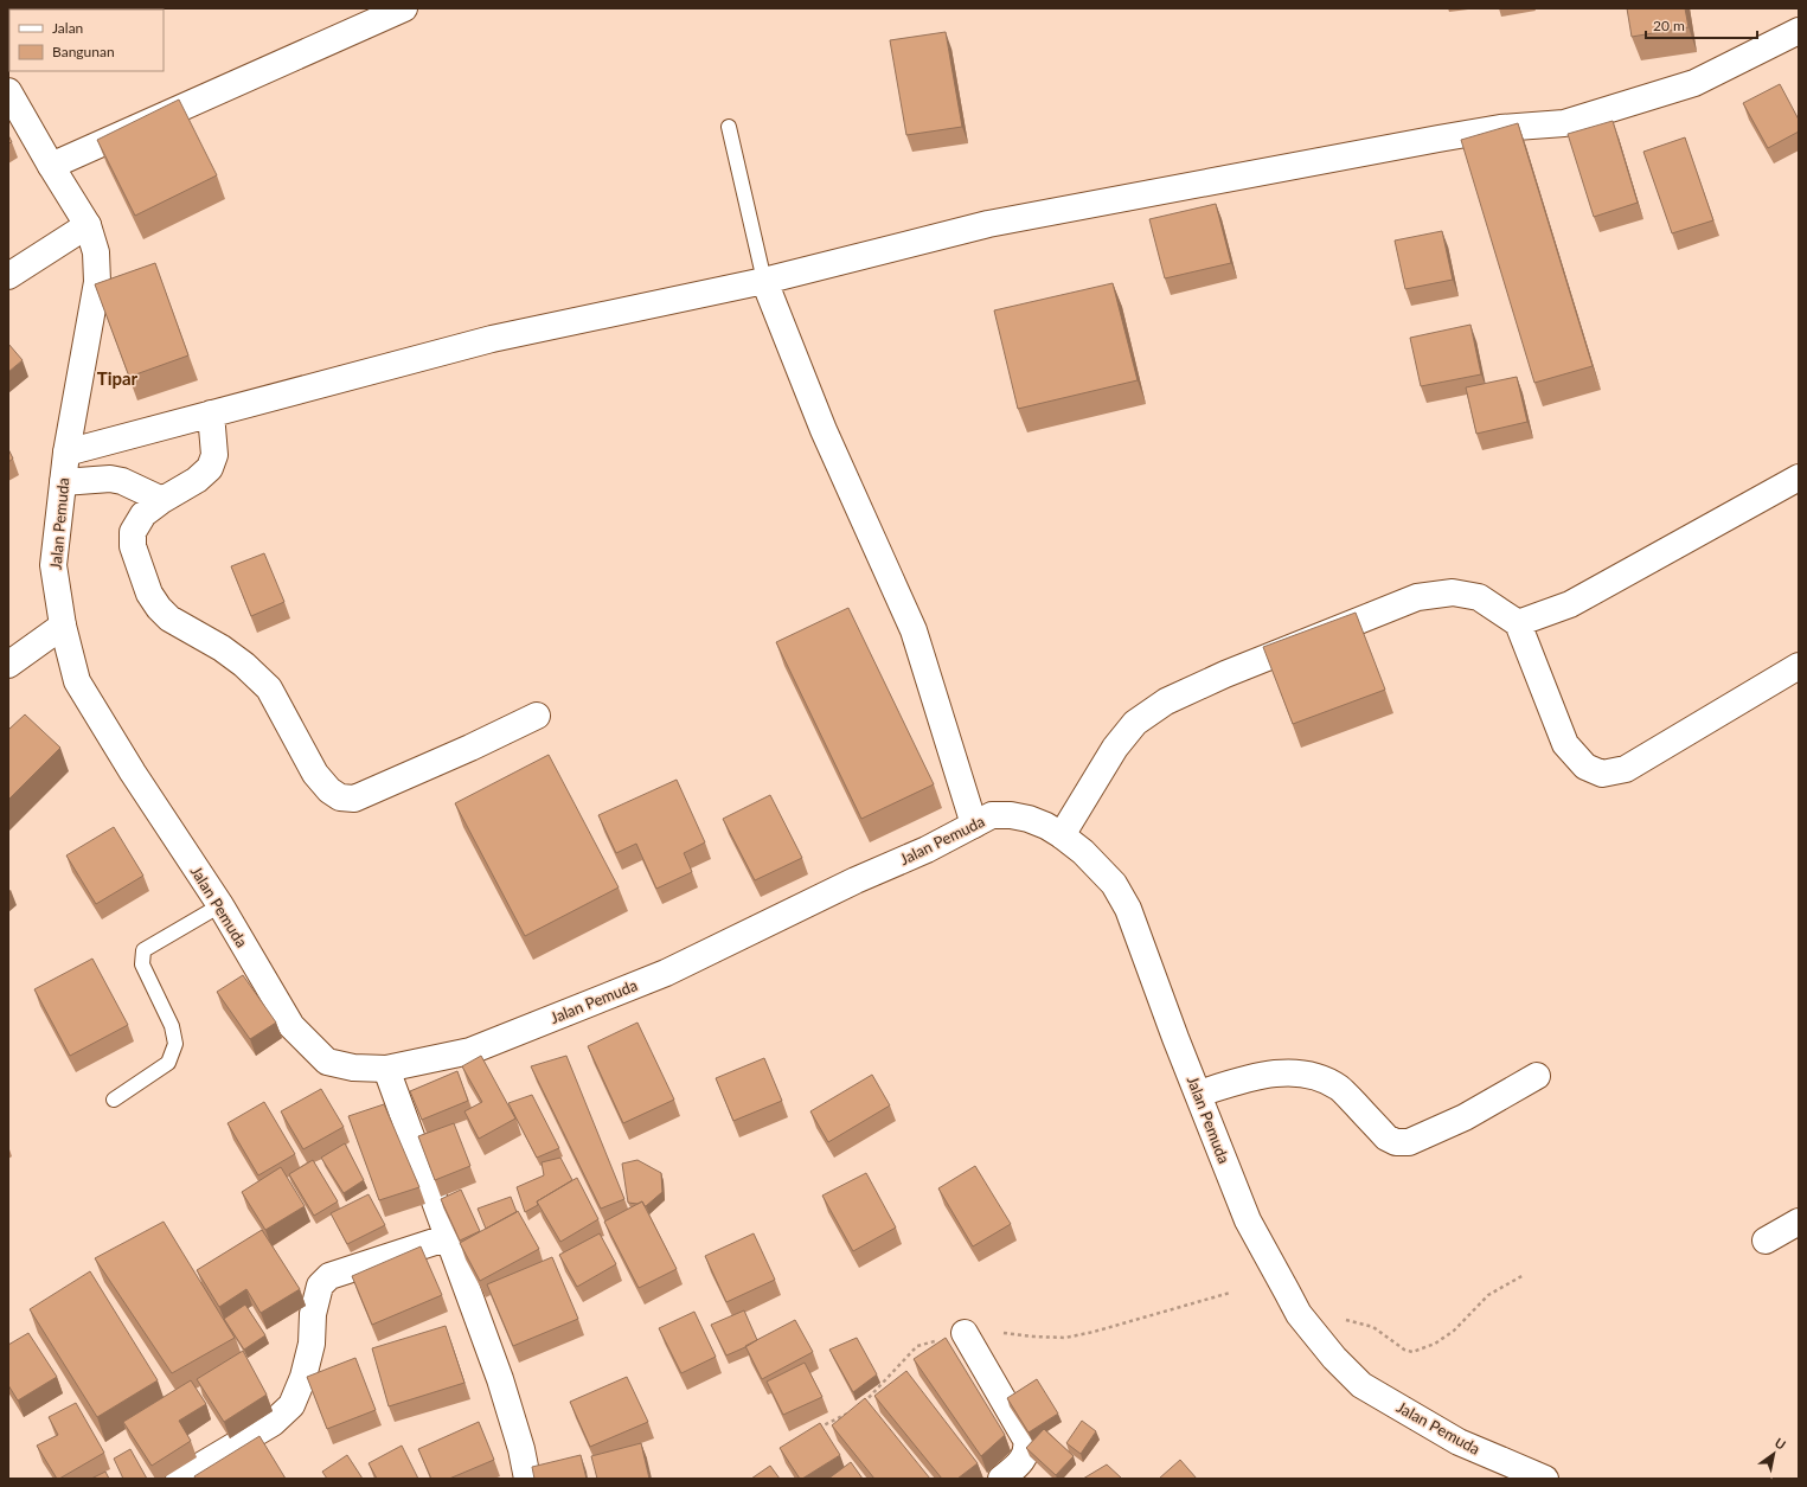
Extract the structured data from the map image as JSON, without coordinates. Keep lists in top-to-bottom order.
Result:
{
  "streets": {
    "street": ["Jalan Pemuda"]
  },
  "districts": ["Tipar"],
  "legend": ["Jalan", "Bangunan"],
  "scale_bar": "20 m",
  "north": "top right"
}
